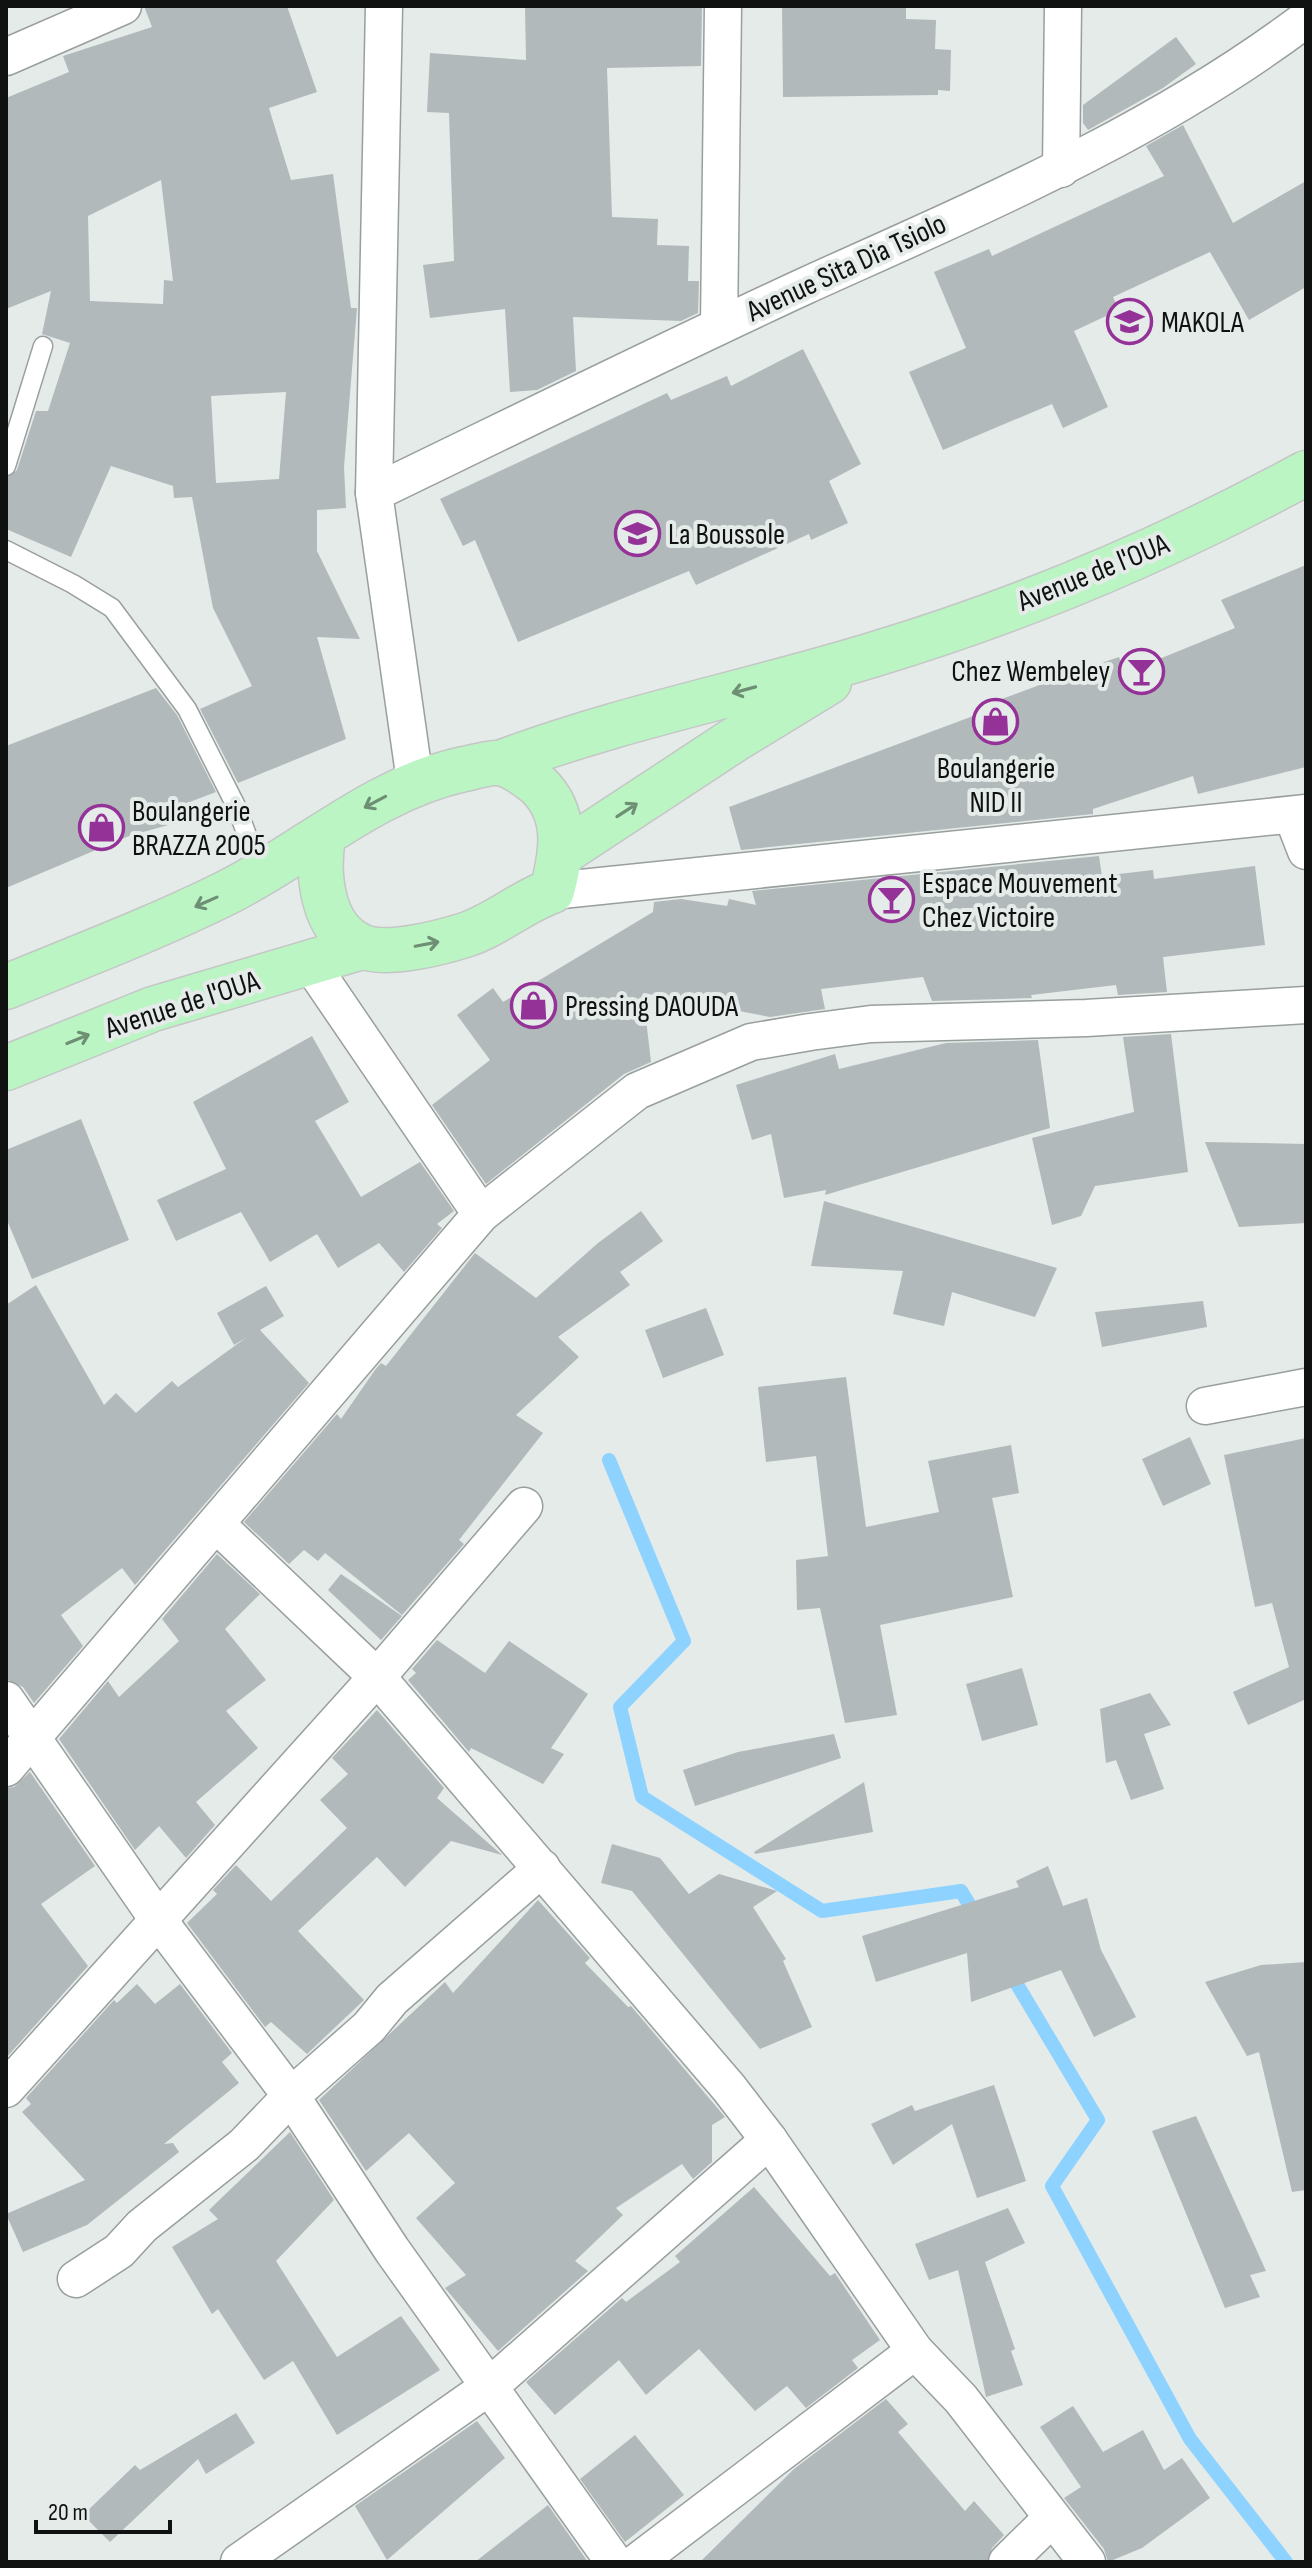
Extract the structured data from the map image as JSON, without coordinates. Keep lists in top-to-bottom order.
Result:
{
  "streets": {
    "main road": ["Avenue de l'OUA"],
    "street": ["Avenue Sita Dia Tsiolo"]
  },
  "places": {
    "school or university": ["MAKOLA", "La Boussole"],
    "bar": ["Chez Wembeley", "Espace Mouvement Chez Victoire"],
    "shop": ["Boulangerie NID II", "Boulangerie BRAZZA 2005", "Pressing DAOUDA"]
  },
  "scale_bar": "20 m"
}
